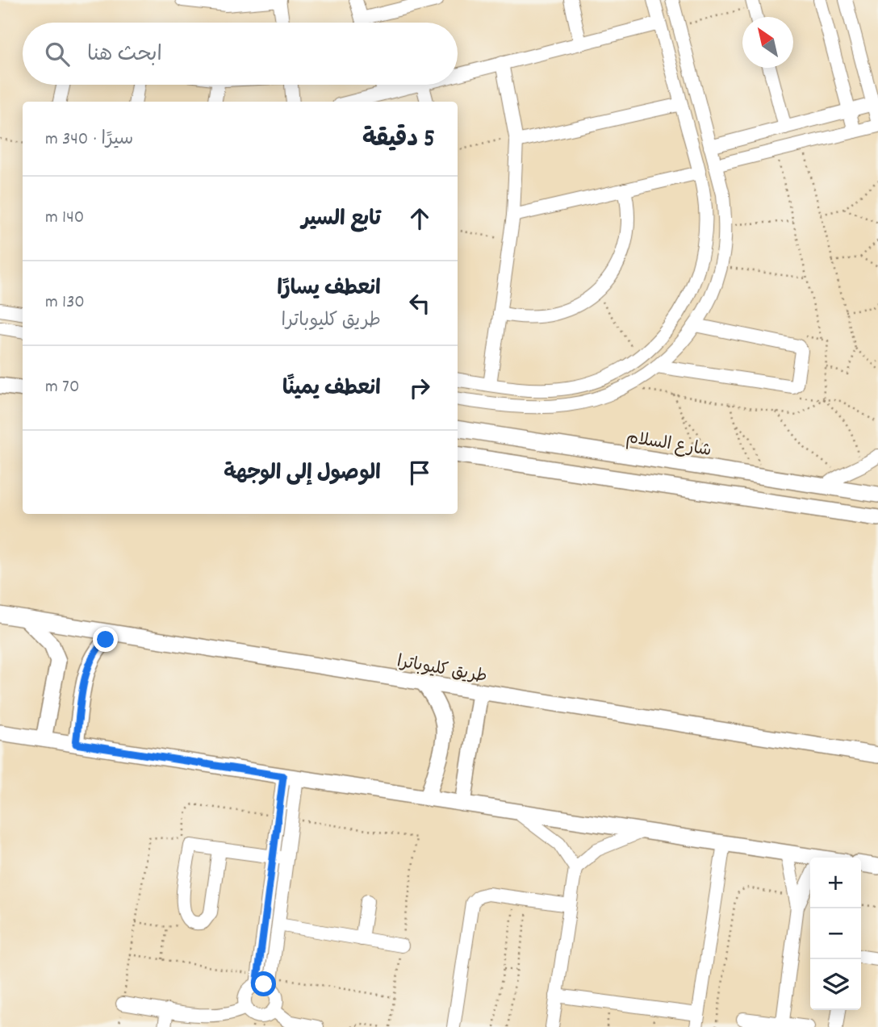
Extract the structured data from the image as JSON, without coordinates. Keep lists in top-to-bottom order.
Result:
{
  "streets": {
    "main road": ["شارع السلام", "طريق كليوباترا"]
  },
  "north": "top left",
  "page": {
    "search": "ابحث هنا",
    "heading": ["5 دقيقة", "سيرًا · 340 m"],
    "list": [
      ["تابع السير", "140 m"],
      ["انعطف يسارًا", "طريق كليوباترا", "130 m"],
      ["انعطف يمينًا", "70 m"],
      "الوصول إلى الوجهة"
    ],
    "map_buttons": ["+", "−"]
  }
}
